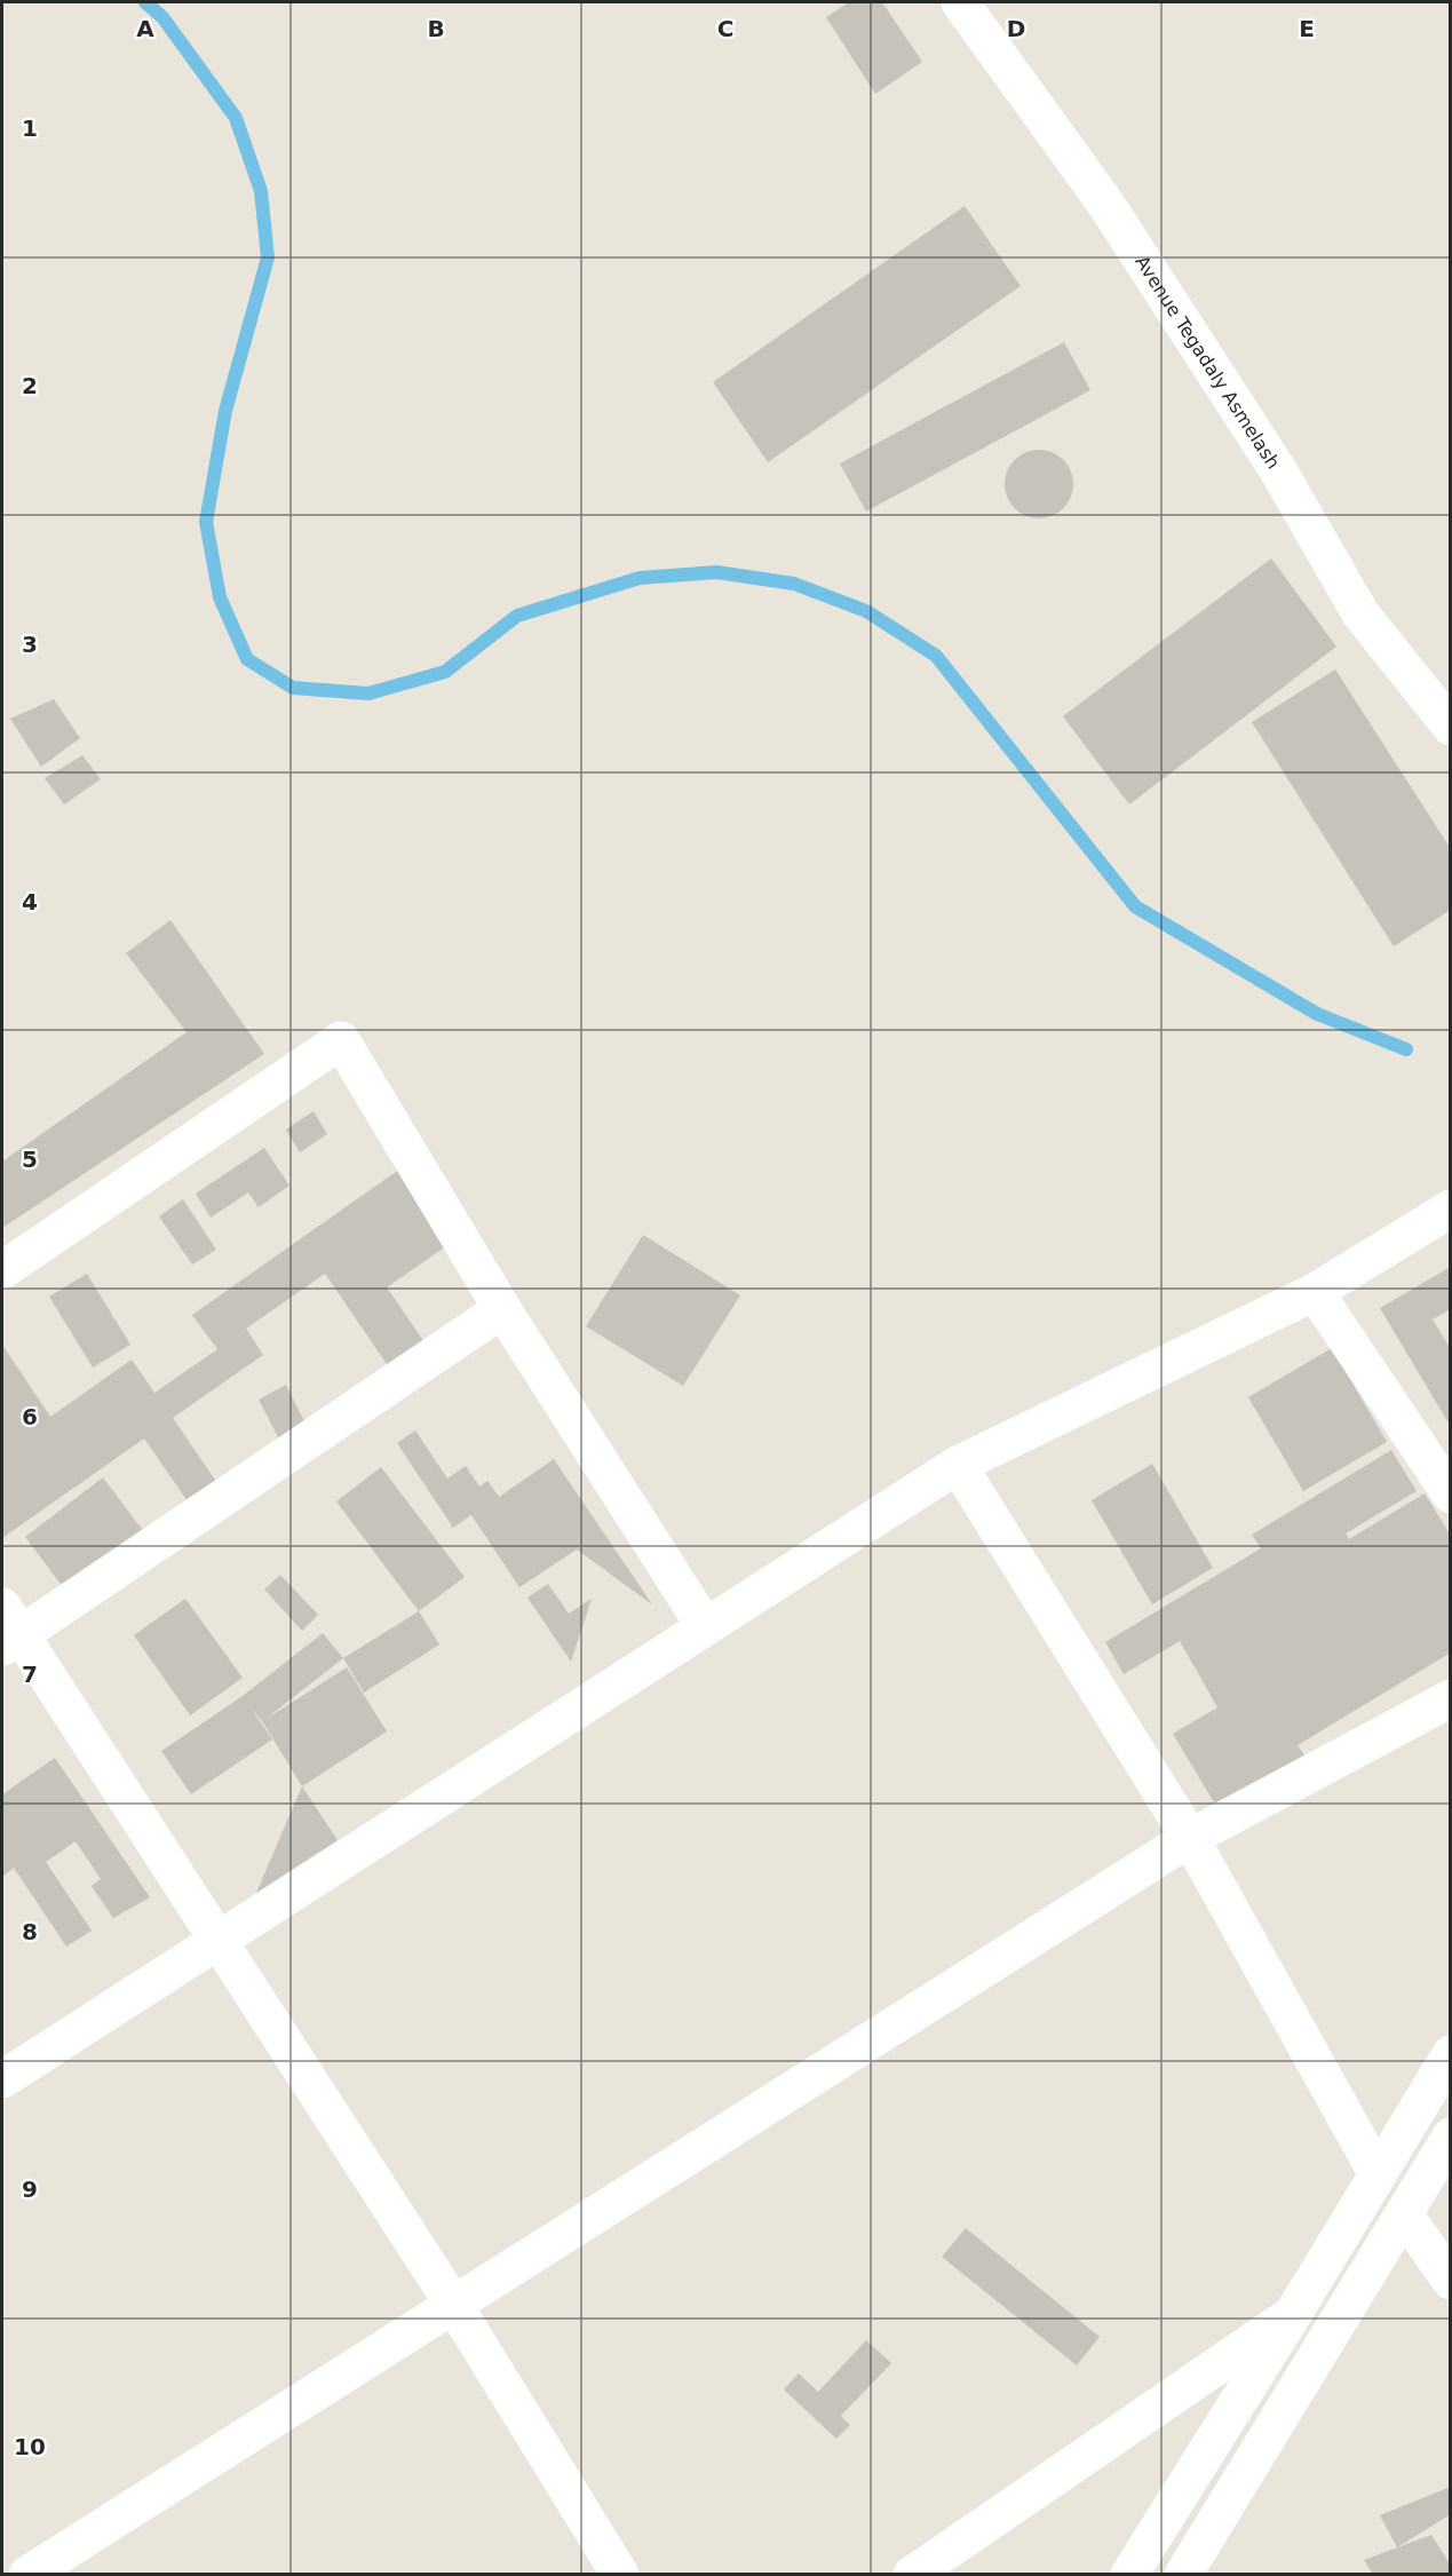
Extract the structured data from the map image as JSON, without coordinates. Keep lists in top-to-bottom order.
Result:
{
  "streets": {
    "street": ["Avenue Tegadaly Asmelash"]
  },
  "grid": {
    "columns": [
      "A",
      "B",
      "C",
      "D",
      "E"
    ],
    "rows": [
      "1",
      "2",
      "3",
      "4",
      "5",
      "6",
      "7",
      "8",
      "9",
      "10"
    ]
  }
}
